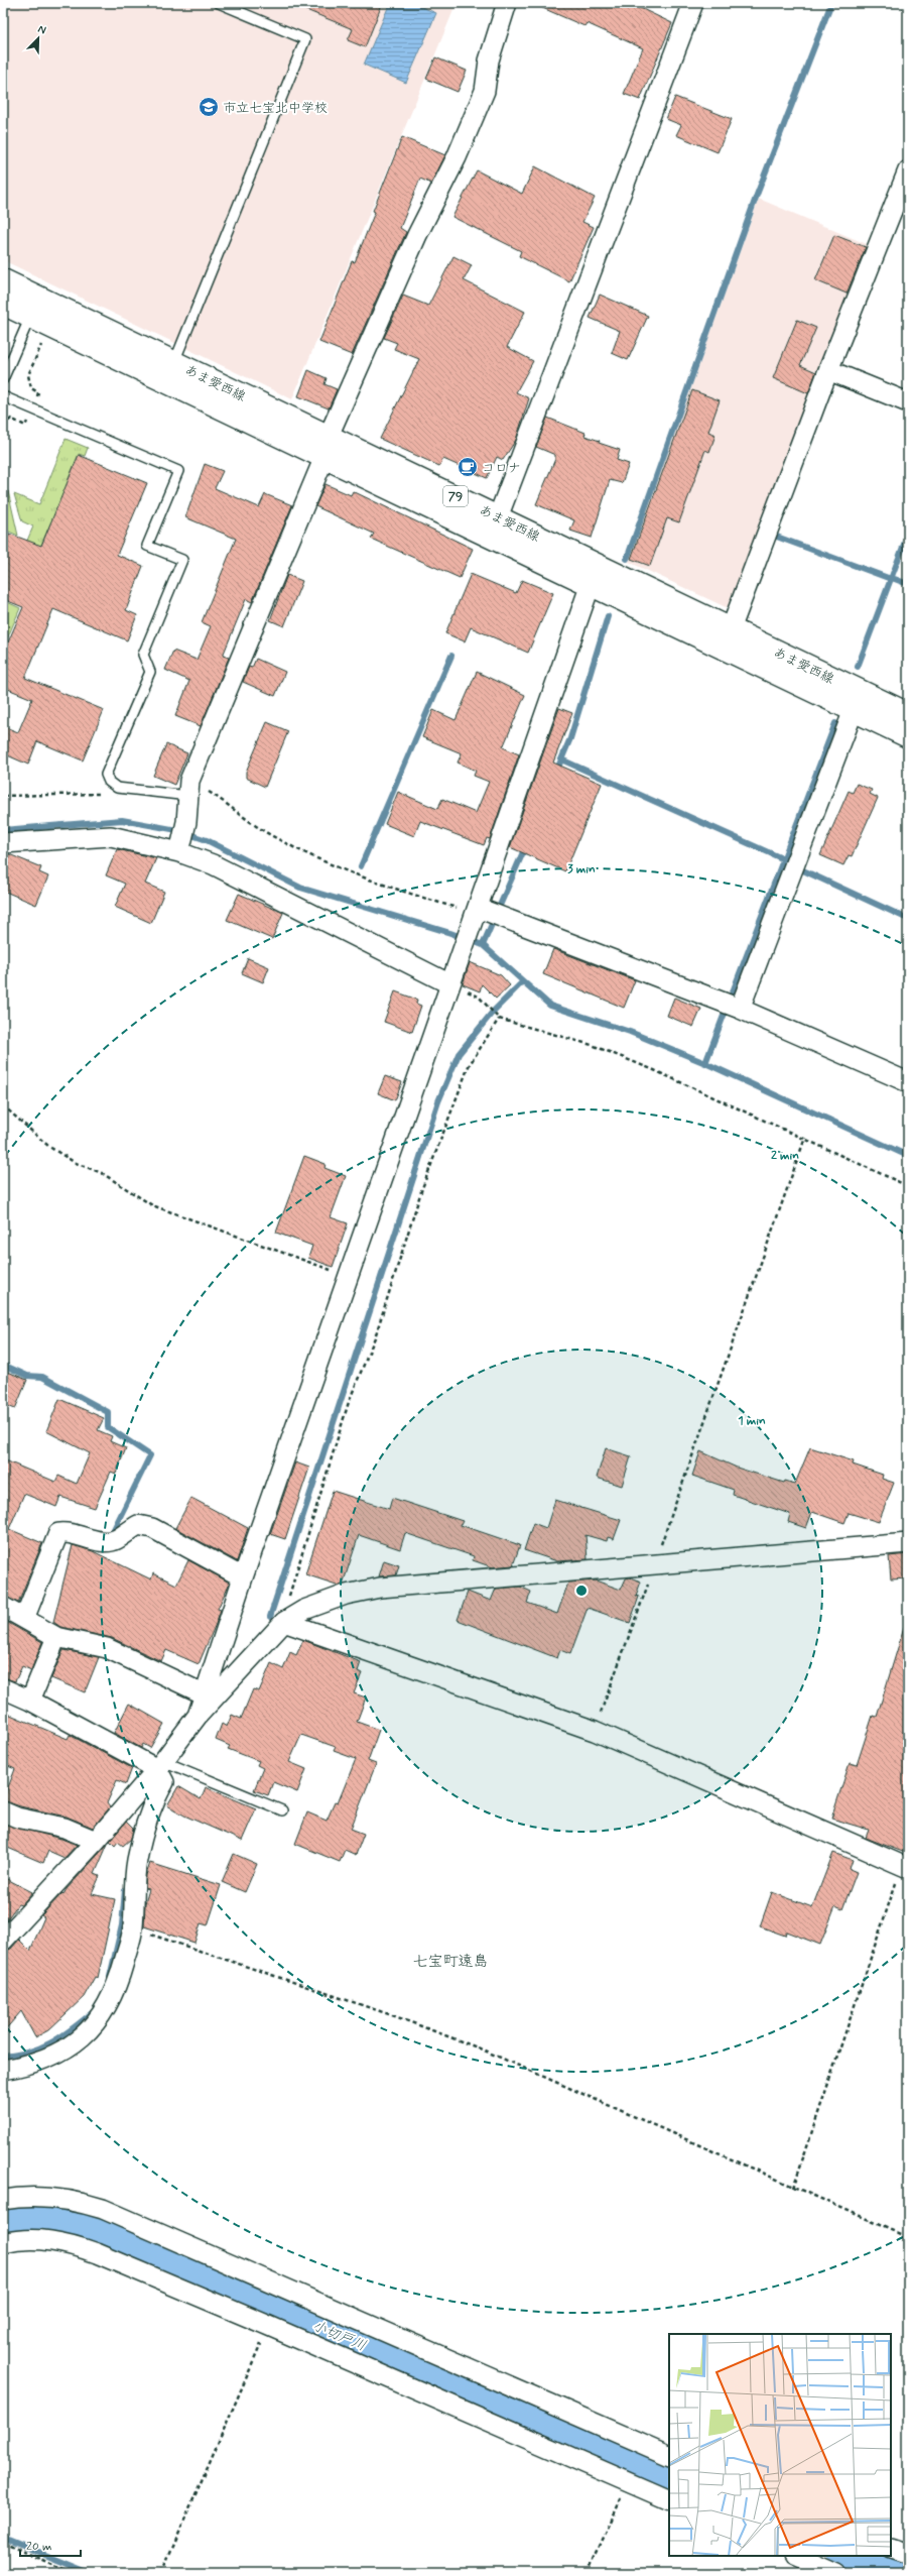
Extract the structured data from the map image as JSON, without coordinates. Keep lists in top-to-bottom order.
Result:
{
  "streets": {
    "main road": ["あま愛西線", "79"]
  },
  "districts": ["七宝町遠島"],
  "water": ["小切戸川"],
  "places": {
    "school or university": ["市立七宝北中学校"],
    "cafe": ["コロナ"]
  },
  "scale_bar": "20 m",
  "north": "top right",
  "rings": ["3 min", "2 min", "1 min"]
}
